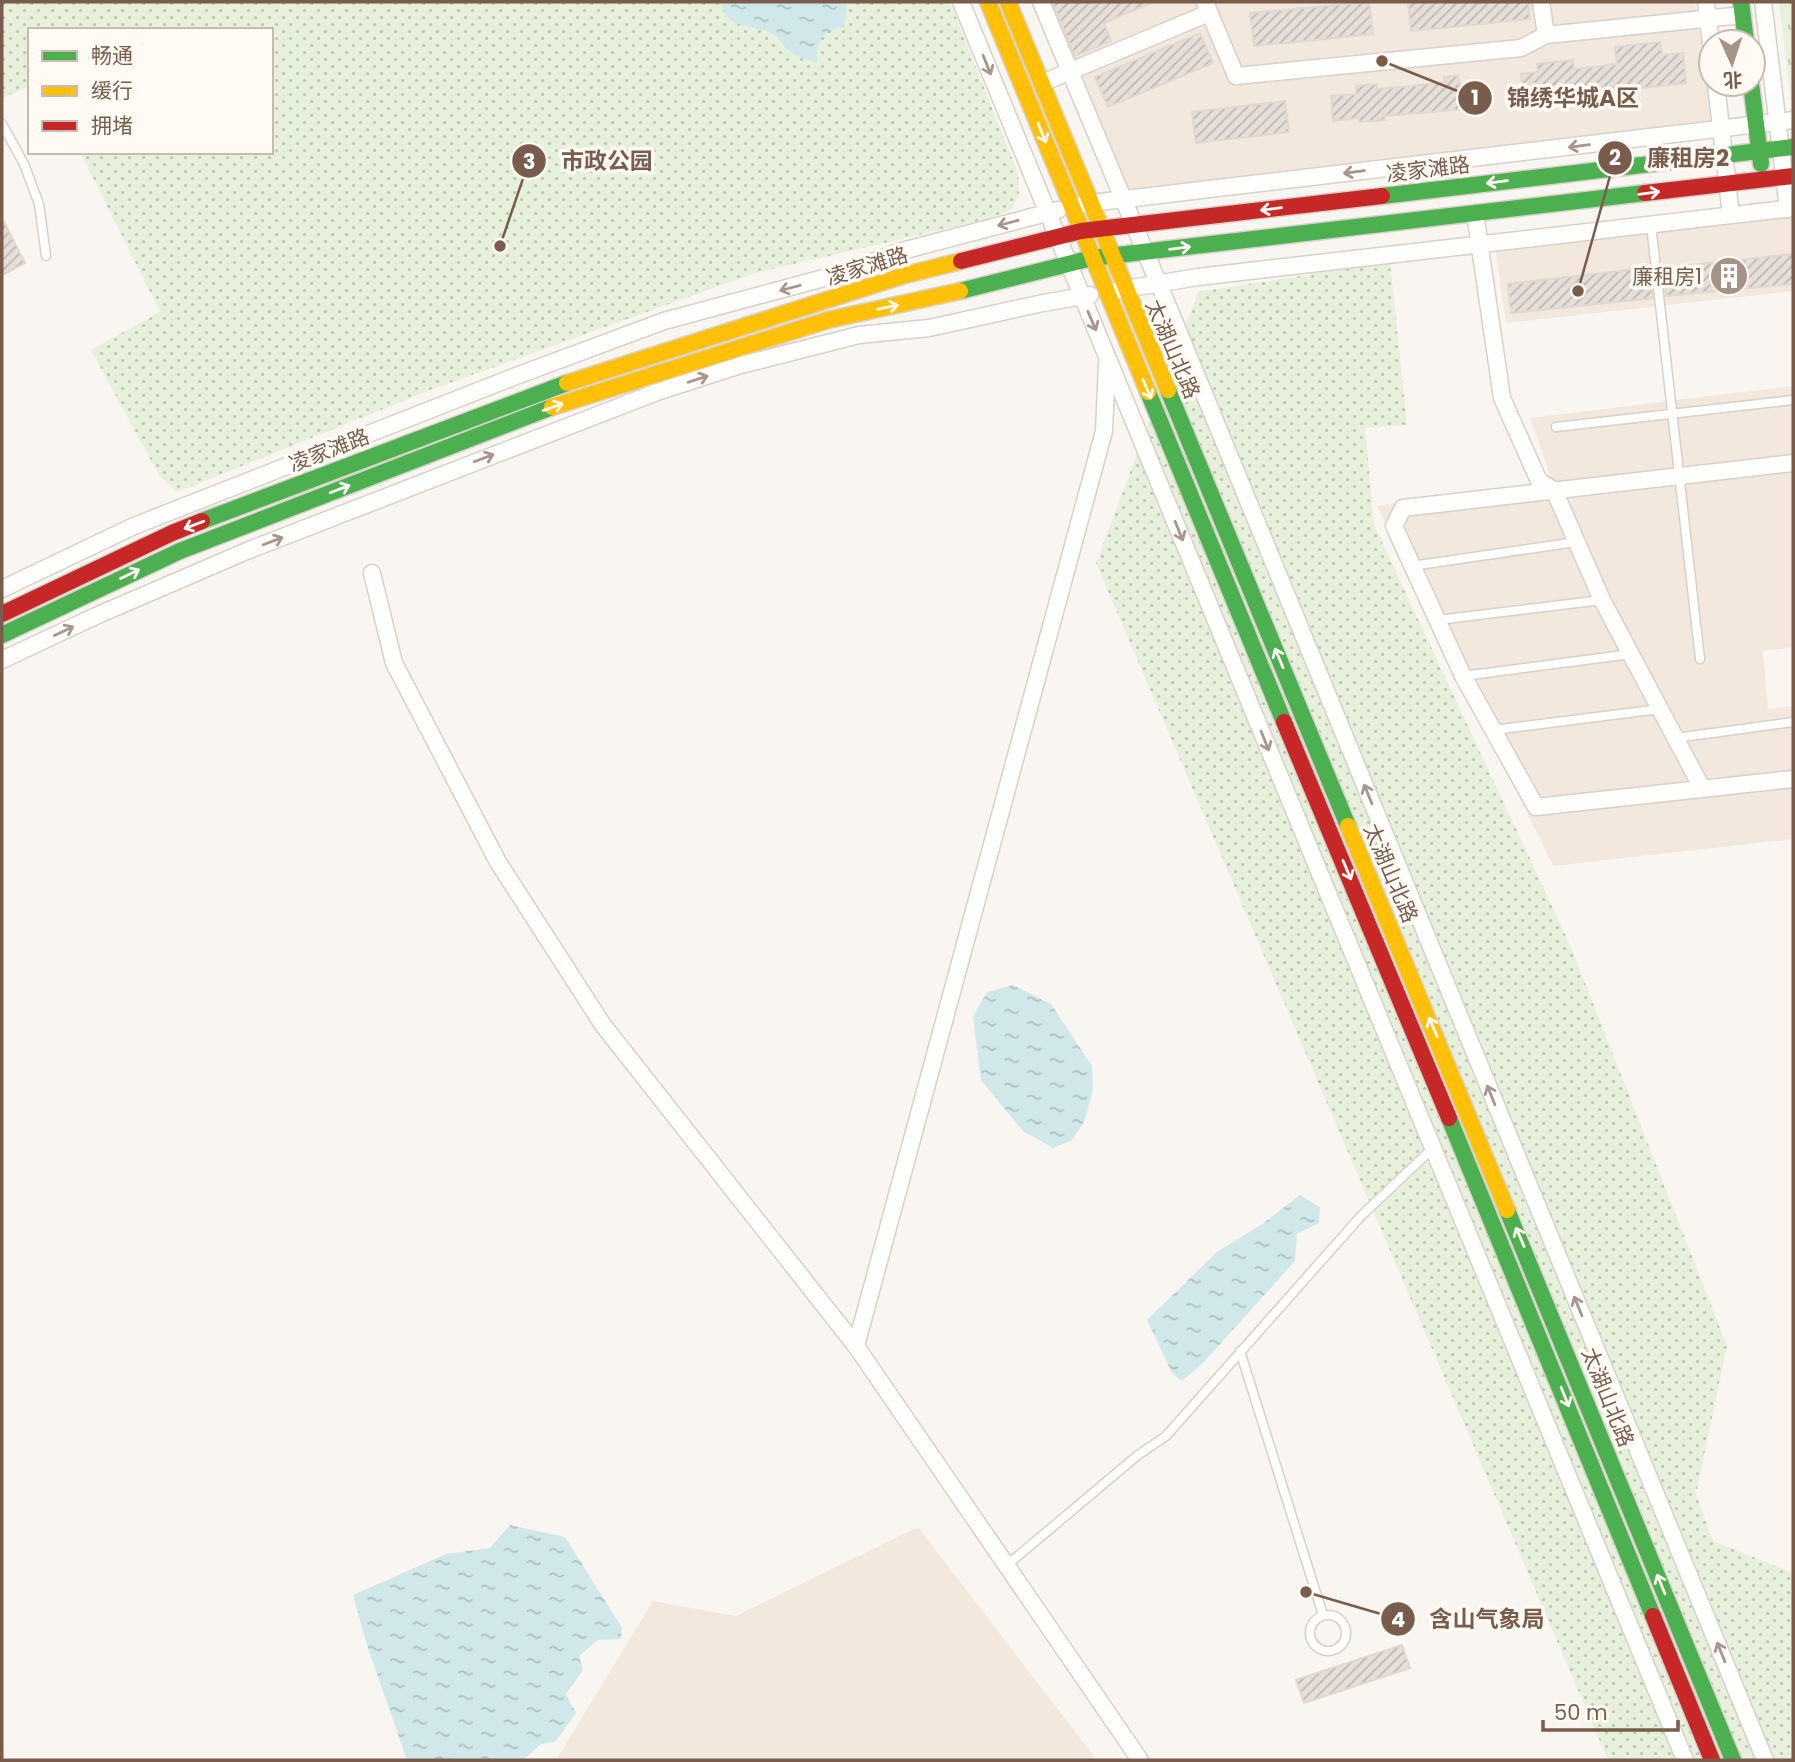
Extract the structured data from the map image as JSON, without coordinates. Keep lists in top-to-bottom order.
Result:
{
  "streets": {
    "main road": ["凌家滩路", "太湖山北路"]
  },
  "crossings": [
    ["凌家滩路", "太湖山北路"]
  ],
  "places": {
    "other": [
      "锦绣华城A区",
      "市政公园",
      "廉租房2",
      "含山气象局"
    ],
    "building": ["廉租房1"]
  },
  "legend": ["畅通", "缓行", "拥堵"],
  "scale_bar": "50 m",
  "north": "bottom"
}
